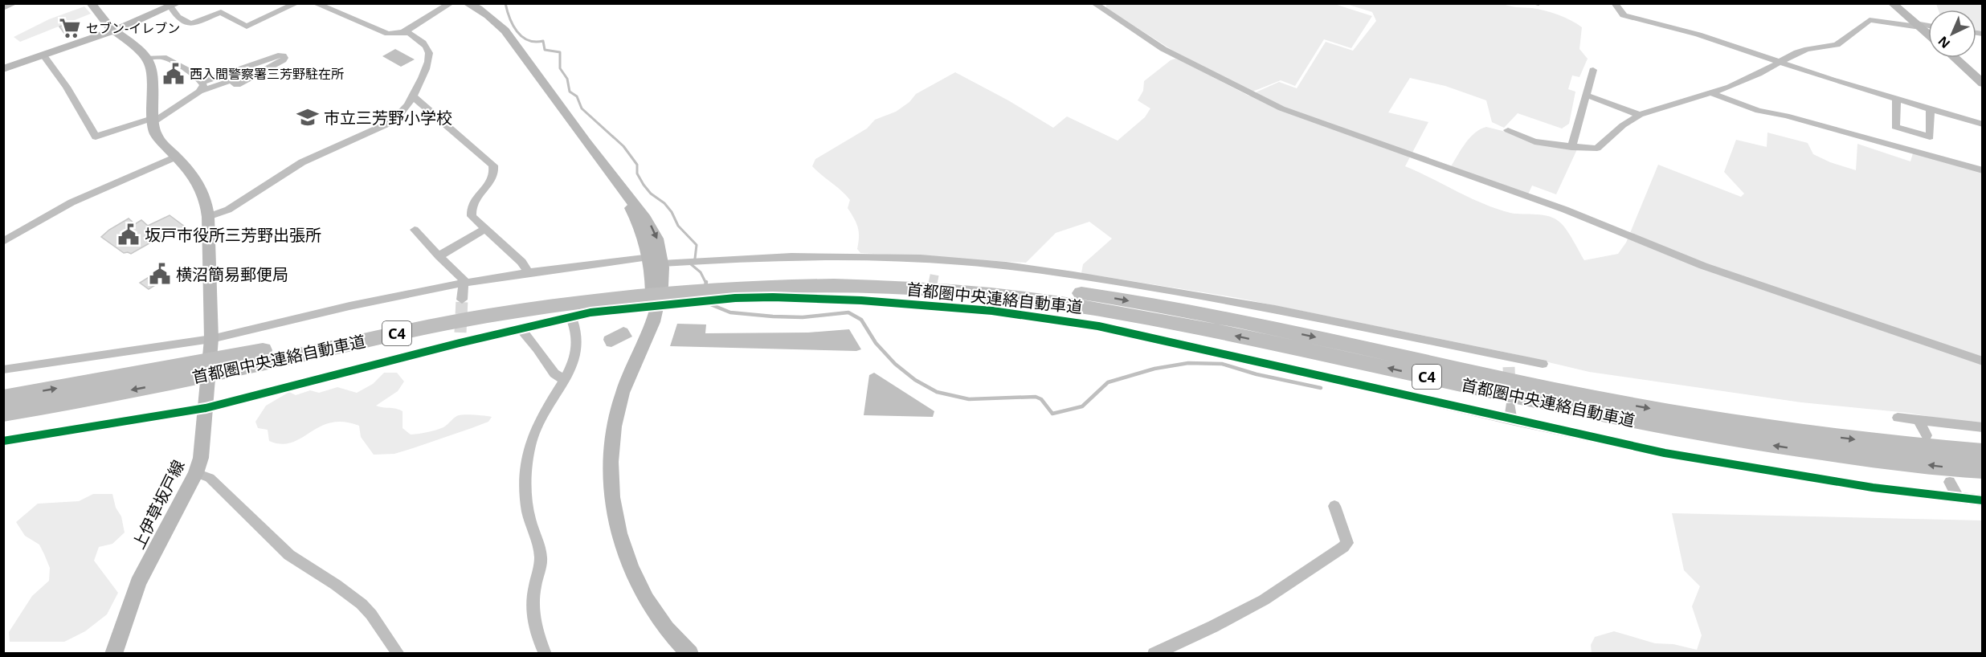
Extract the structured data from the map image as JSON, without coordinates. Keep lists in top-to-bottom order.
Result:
{
  "streets": {
    "highway": ["首都圏中央連絡自動車道", "C4"],
    "street": ["上伊草坂戸線"]
  },
  "places": {
    "supermarket": ["セブン-イレブン"],
    "public building": ["西入間警察署三芳野駐在所", "坂戸市役所三芳野出張所", "横沼簡易郵便局"],
    "school or university": ["市立三芳野小学校"]
  },
  "north": "bottom left"
}
